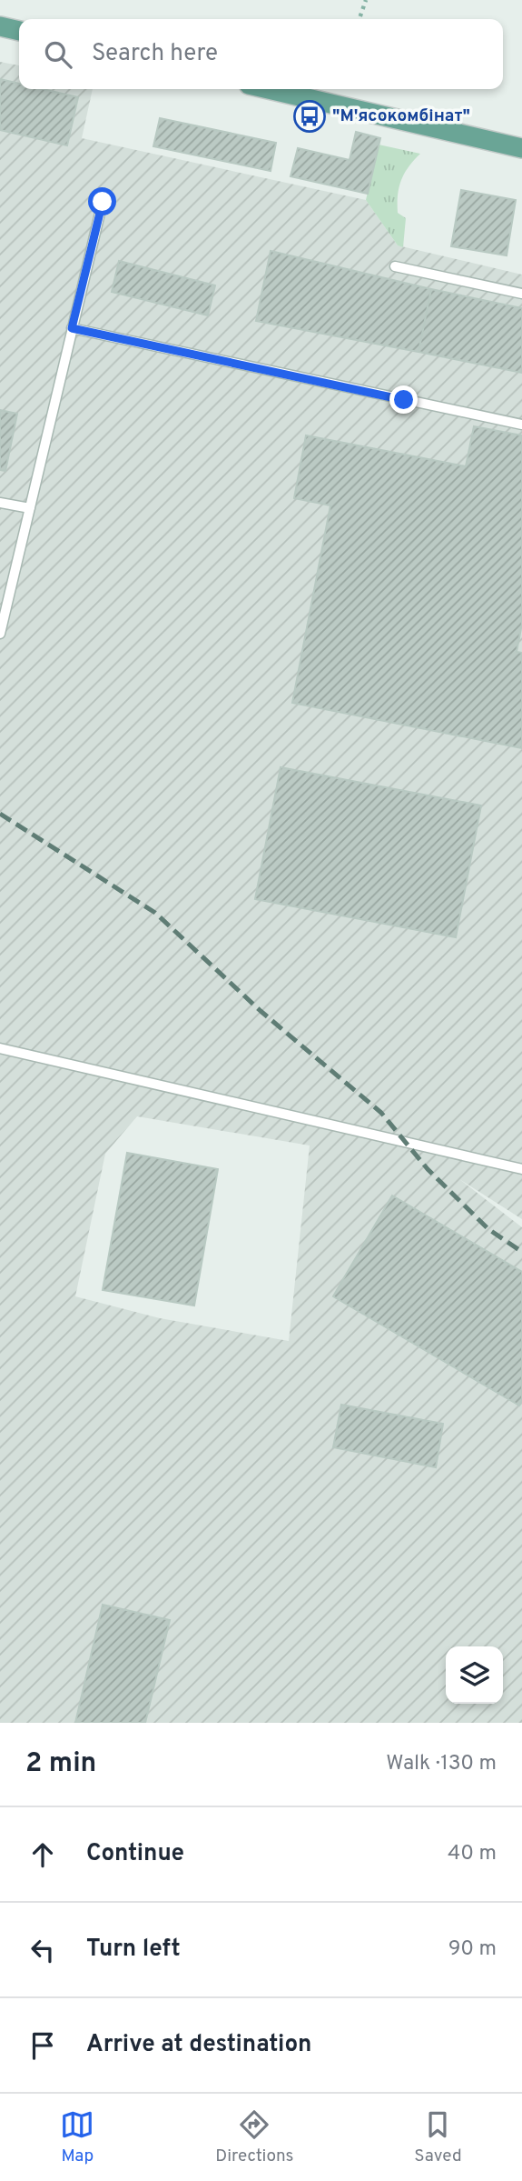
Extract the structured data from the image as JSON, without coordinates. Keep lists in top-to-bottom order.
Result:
{
  "places": {
    "bus stop": ["\"М'ясокомбінат\""]
  },
  "page": {
    "search": "Search here",
    "heading": ["2 min", "Walk · 130 m"],
    "list": [
      ["Continue", "40 m"],
      ["Turn left", "90 m"],
      "Arrive at destination"
    ],
    "nav": ["Map", "Directions", "Saved"]
  }
}
